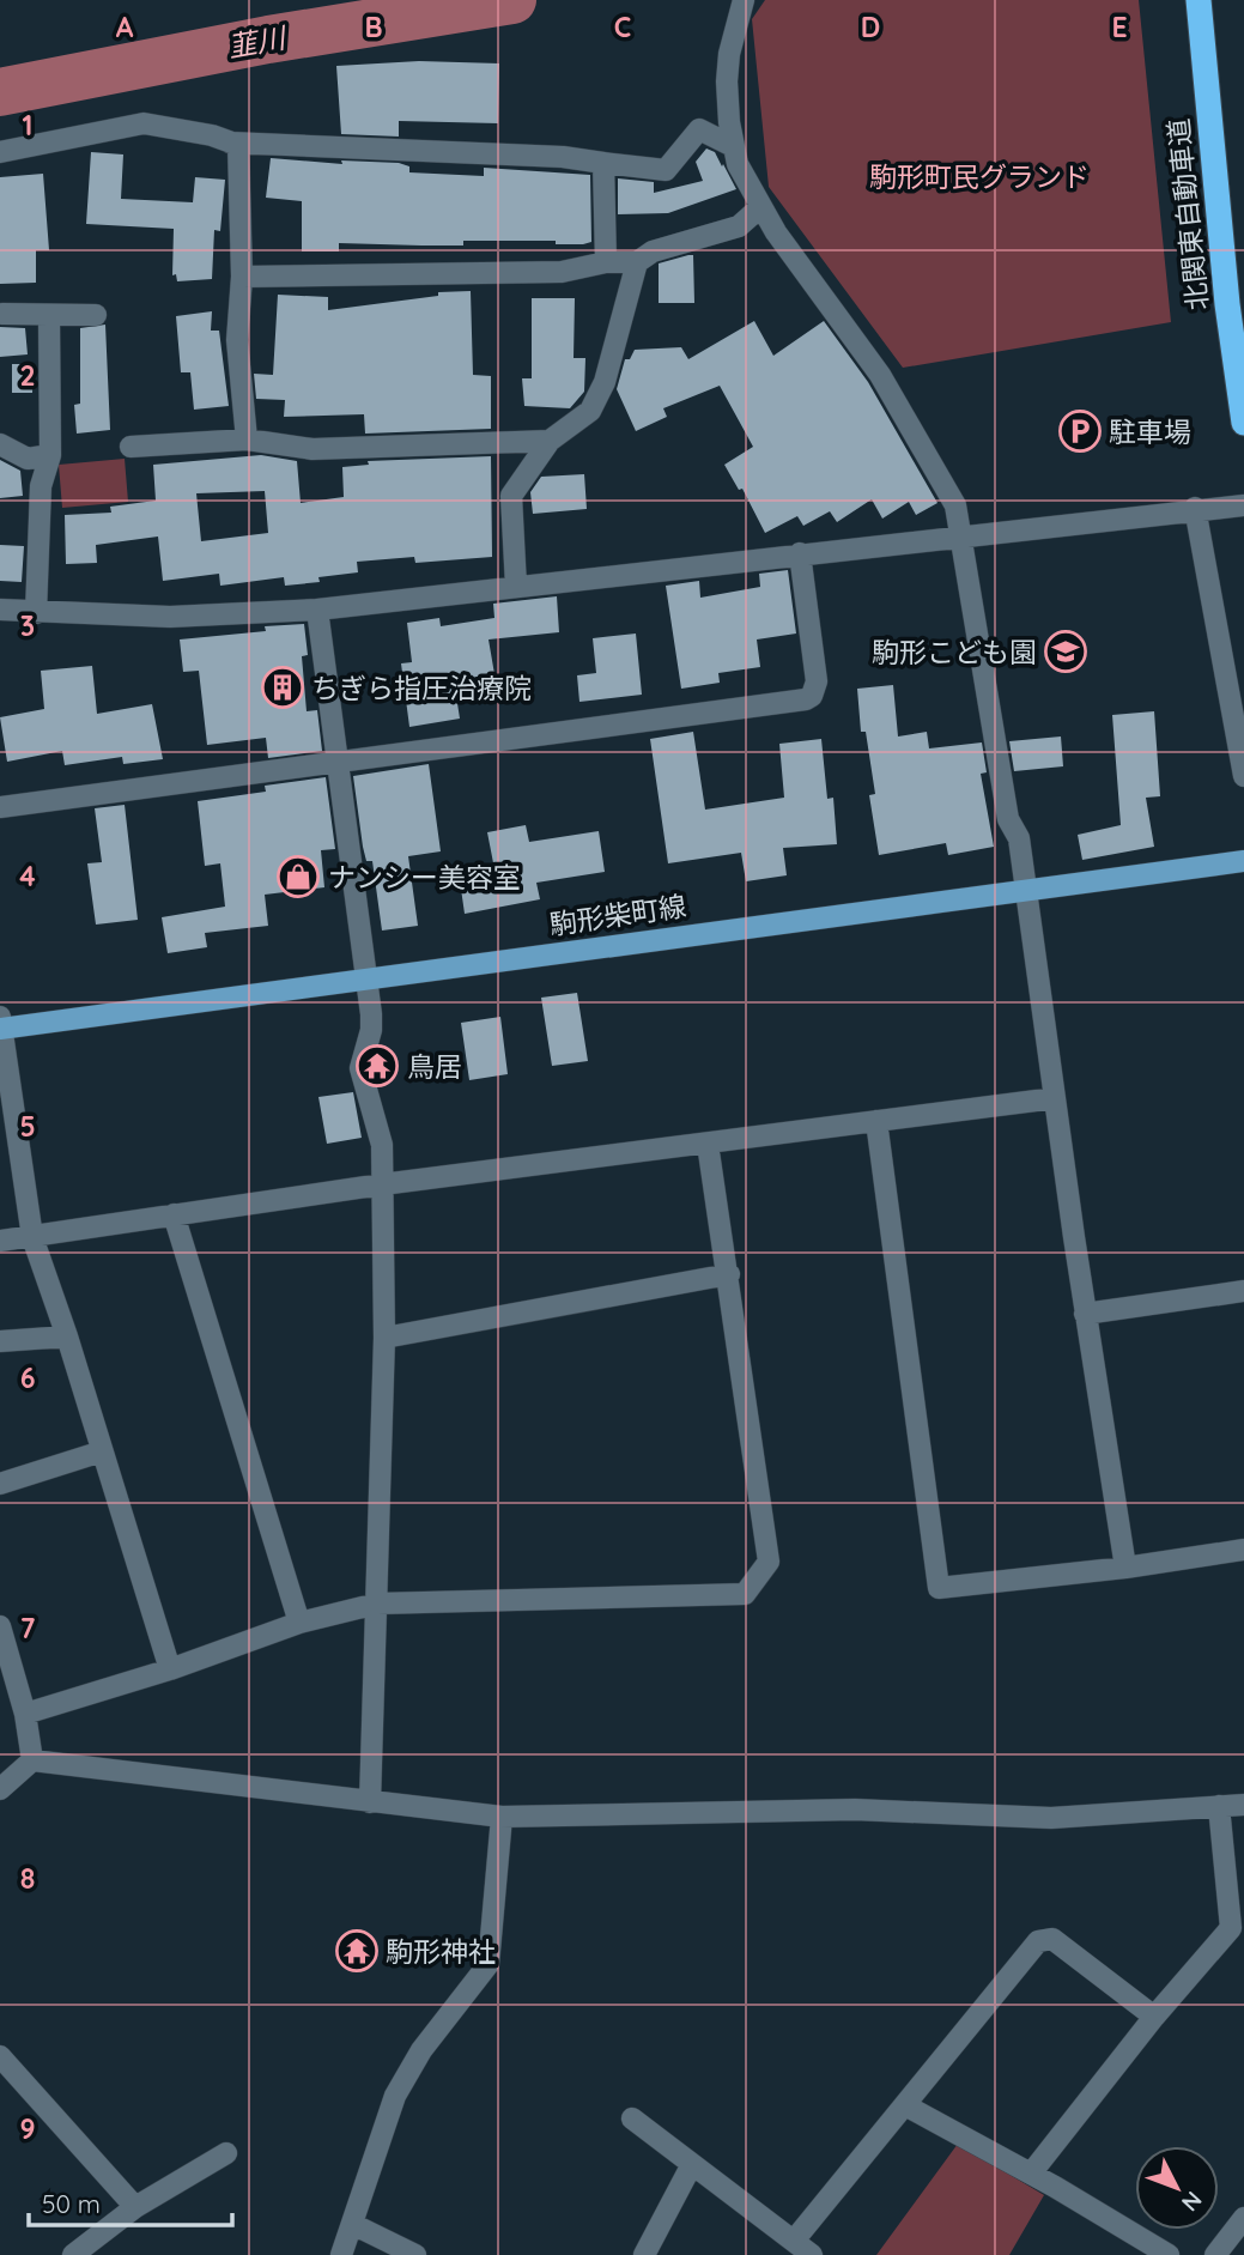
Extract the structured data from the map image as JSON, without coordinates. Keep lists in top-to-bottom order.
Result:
{
  "streets": {
    "highway": ["北関東自動車道"],
    "main road": ["駒形柴町線"]
  },
  "water": ["韮川"],
  "parks": ["駒形町民グランド"],
  "places": {
    "parking": ["駐車場"],
    "school or university": ["駒形こども園"],
    "building": ["ちぎら指圧治療院"],
    "shop": ["ナンシー美容室"],
    "temple": ["鳥居", "駒形神社"]
  },
  "scale_bar": "50 m",
  "north": "bottom right",
  "grid": {
    "columns": [
      "A",
      "B",
      "C",
      "D",
      "E"
    ],
    "rows": [
      "1",
      "2",
      "3",
      "4",
      "5",
      "6",
      "7",
      "8",
      "9"
    ]
  }
}
